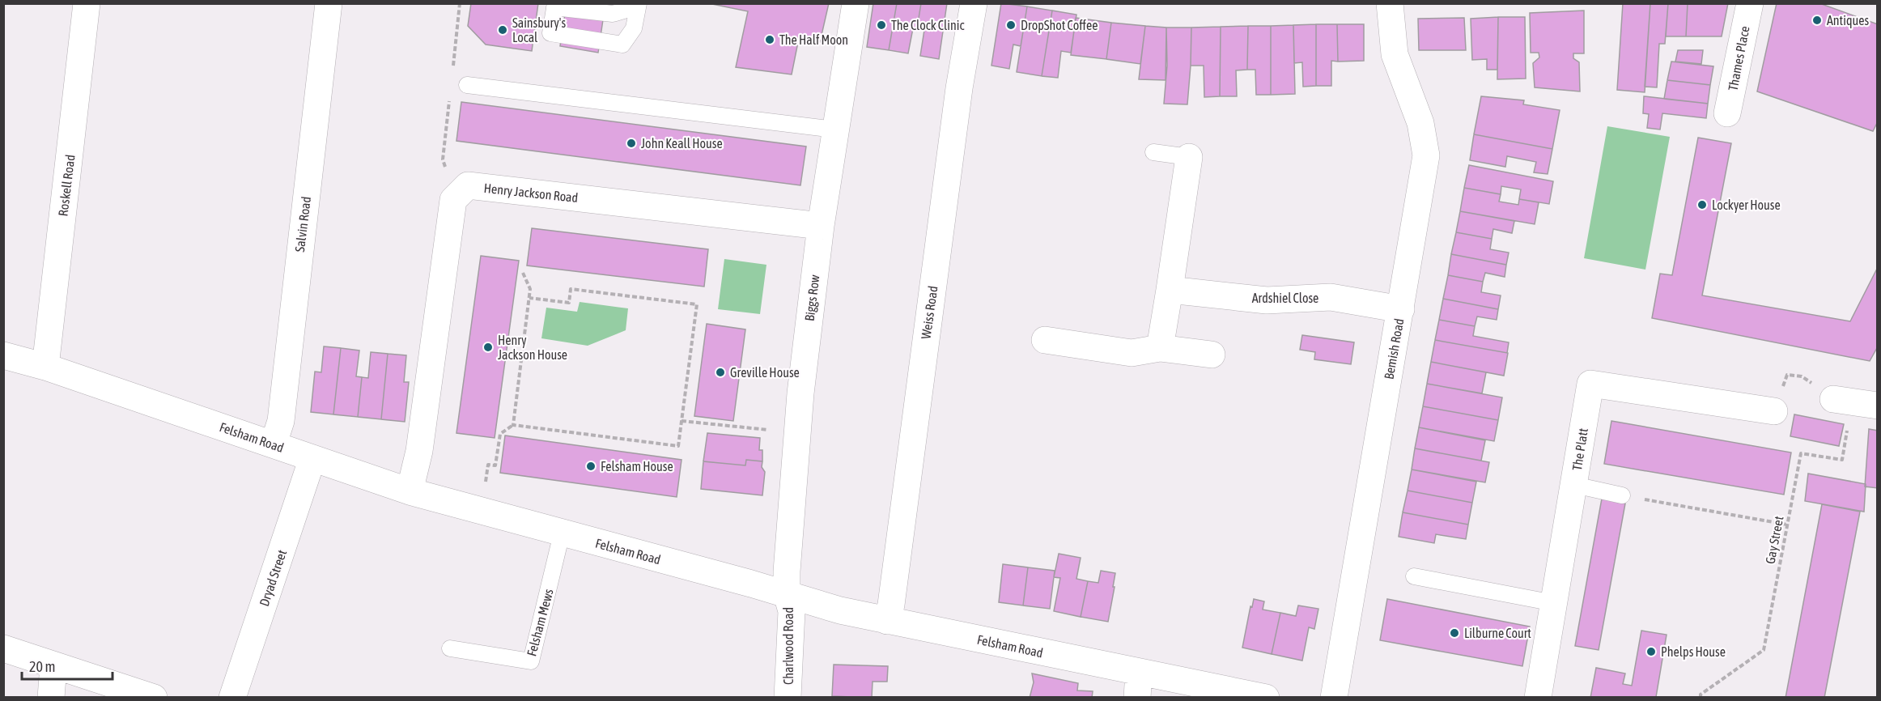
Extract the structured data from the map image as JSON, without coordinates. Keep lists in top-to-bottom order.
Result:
{
  "streets": {
    "street": [
      "Thames Place",
      "Roskell Road",
      "Henry Jackson Road",
      "Salvin Road",
      "Biggs Row",
      "Ardshiel Close",
      "Weiss Road",
      "Bemish Road",
      "Felsham Road",
      "The Platt",
      "Dryad Street",
      "Charlwood Road"
    ],
    "lane": ["Felsham Mews"],
    "path": ["Gay Street"]
  },
  "crossings": [
    ["Roskell Road", "Felsham Road"],
    ["Henry Jackson Road", "Biggs Row"],
    ["Henry Jackson Road", "Felsham Road"],
    ["Salvin Road", "Felsham Road"],
    ["Biggs Row", "Felsham Road"],
    ["Biggs Row", "Charlwood Road"],
    ["Ardshiel Close", "Bemish Road"],
    ["Weiss Road", "Felsham Road"],
    ["Felsham Road", "Dryad Street"],
    ["Felsham Road", "Felsham Mews"],
    ["Felsham Road", "Charlwood Road"]
  ],
  "places": [
    "Antiques",
    "The Clock Clinic",
    "DropShot Coffee",
    "Sainsbury's Local",
    "The Half Moon",
    "John Keall House",
    "Lockyer House",
    "Henry Jackson House",
    "Greville House",
    "Felsham House",
    "Lilburne Court",
    "Phelps House"
  ],
  "scale_bar": "20 m"
}
